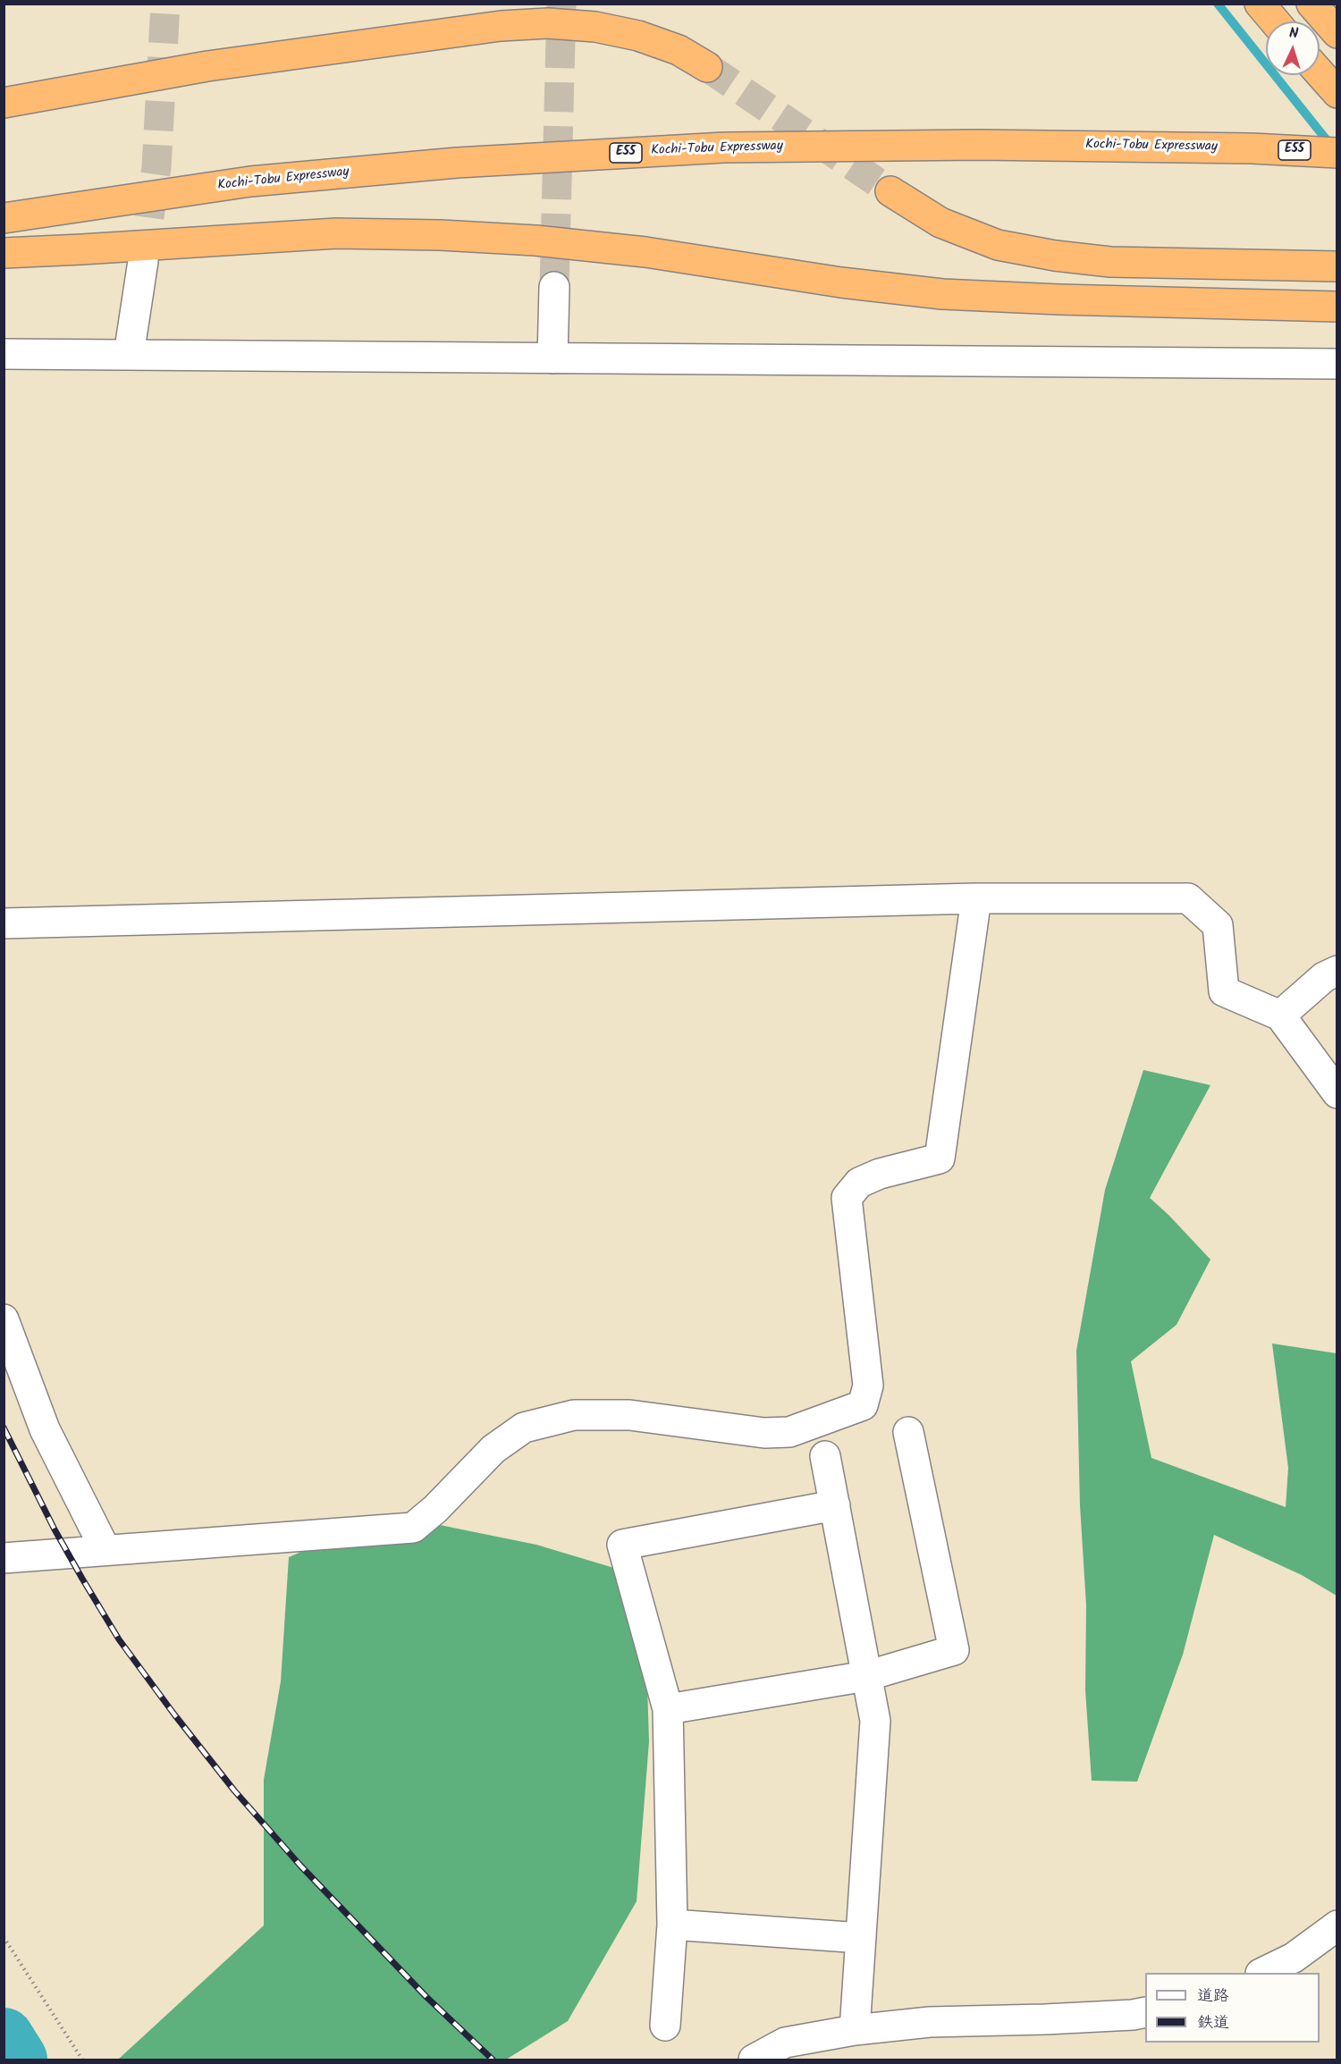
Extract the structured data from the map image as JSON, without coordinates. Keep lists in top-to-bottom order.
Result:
{
  "streets": {
    "highway": ["Kochi-Tobu Expressway", "E55"]
  },
  "legend": ["道路", "鉄道"],
  "north": "top"
}
